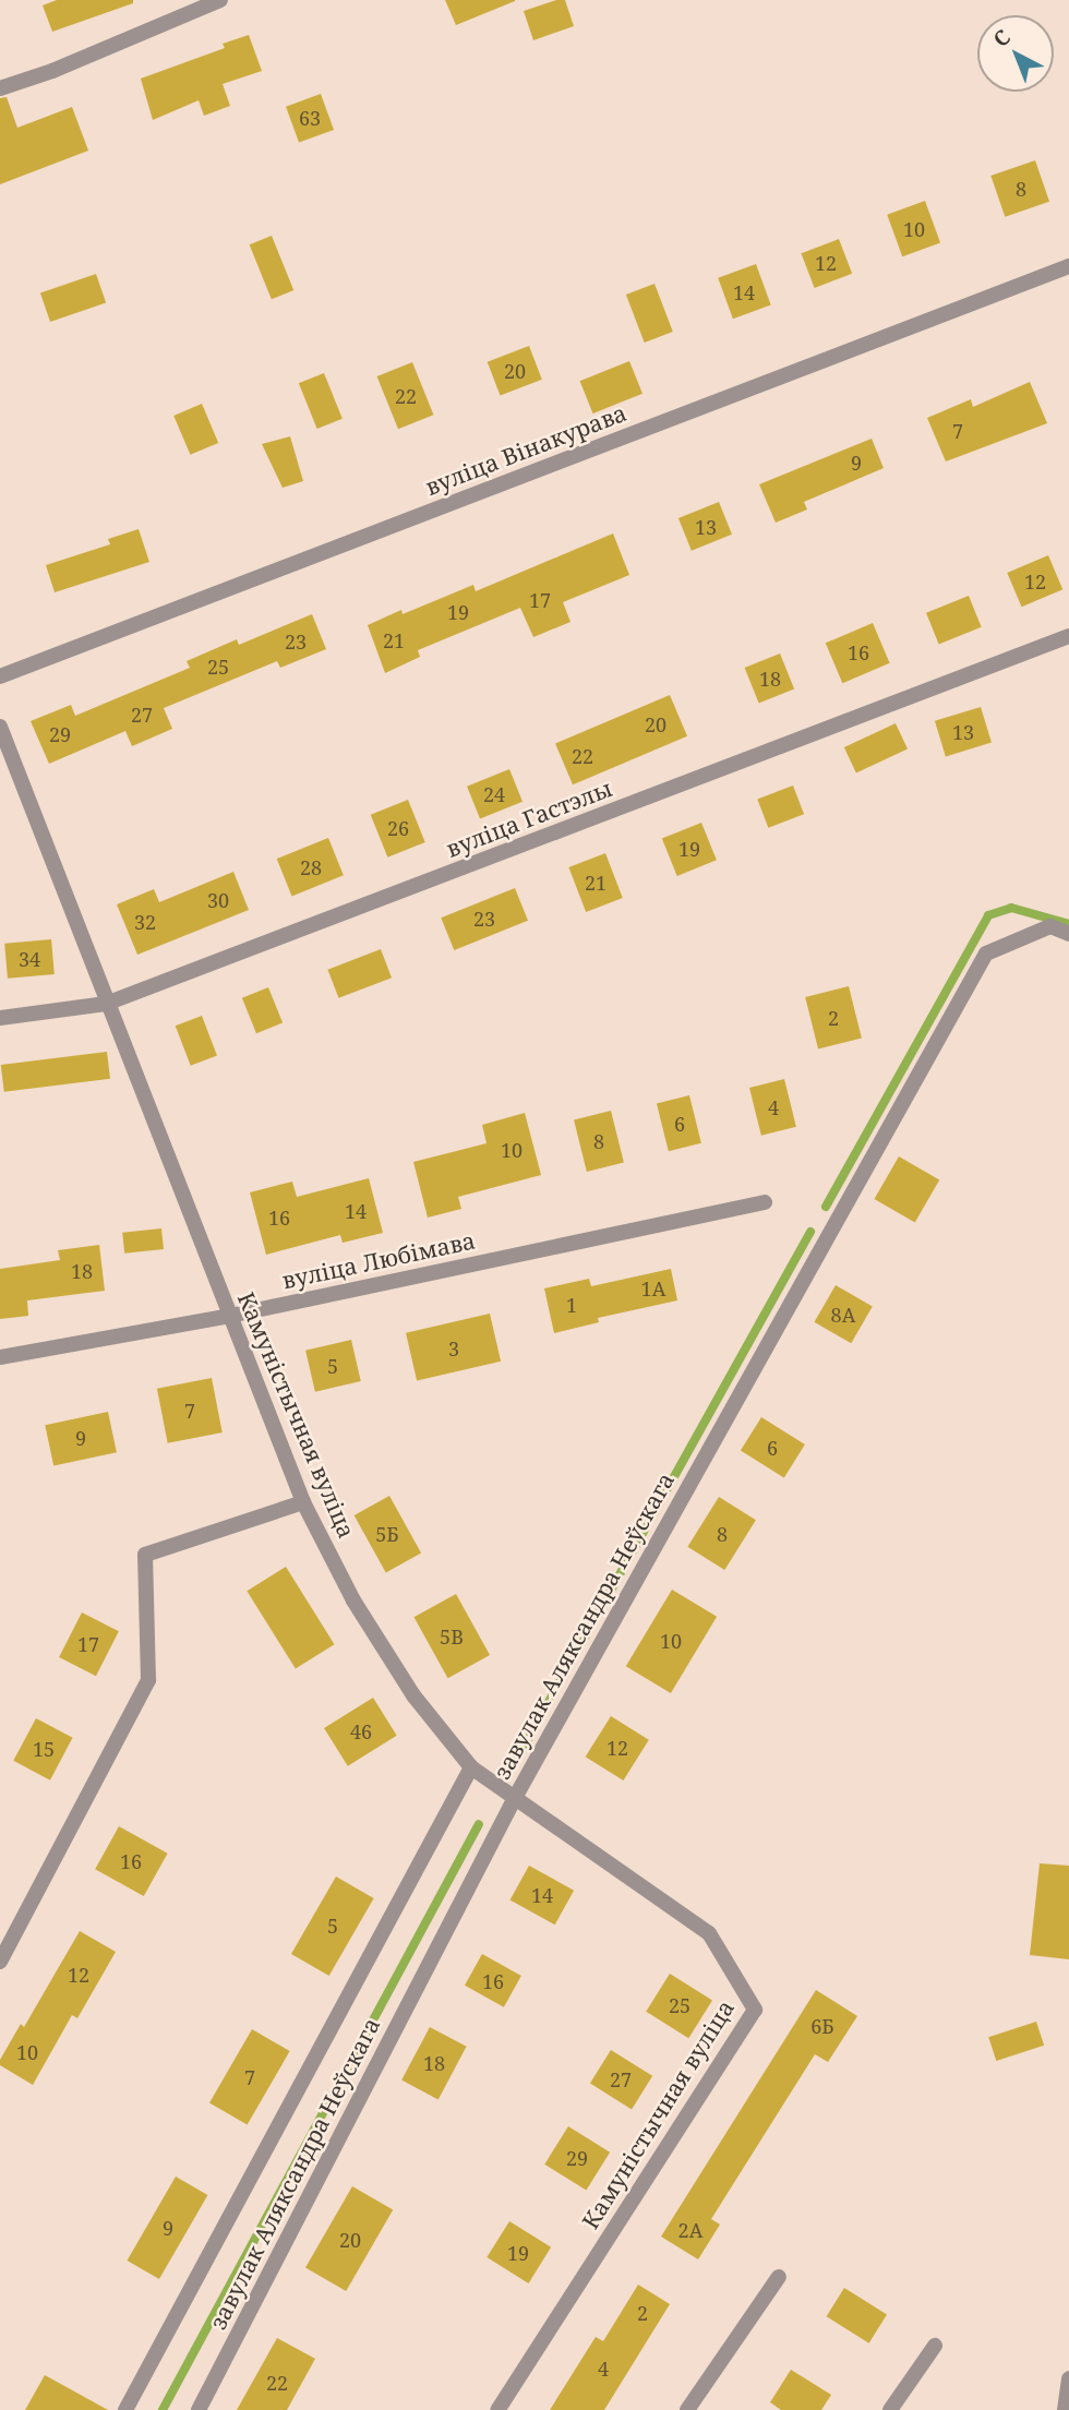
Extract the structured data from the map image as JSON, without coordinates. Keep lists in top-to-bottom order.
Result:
{
  "streets": {
    "street": [
      "вуліца Вінакурава",
      "вуліца Гастэлы",
      "вуліца Любімава",
      "Камуністычная вуліца",
      "завулак Аляксандра Неўскага"
    ]
  },
  "crossings": [
    ["вуліца Гастэлы", "Камуністычная вуліца"],
    ["вуліца Любімава", "Камуністычная вуліца"],
    ["Камуністычная вуліца", "завулак Аляксандра Неўскага"]
  ],
  "house_numbers": [
    "63",
    "8",
    "10",
    "12",
    "14",
    "20",
    "22",
    "7",
    "9",
    "13",
    "12",
    "17",
    "19",
    "21",
    "23",
    "16",
    "25",
    "18",
    "27",
    "20",
    "13",
    "29",
    "22",
    "24",
    "26",
    "19",
    "28",
    "21",
    "30",
    "23",
    "32",
    "34",
    "2",
    "4",
    "6",
    "8",
    "10",
    "14",
    "16",
    "18",
    "1А",
    "1",
    "8А",
    "3",
    "5",
    "7",
    "9",
    "6",
    "5Б",
    "8",
    "5В",
    "10",
    "17",
    "46",
    "12",
    "15",
    "16",
    "14",
    "5",
    "12",
    "16",
    "25",
    "6Б",
    "10",
    "18",
    "7",
    "27",
    "29",
    "9",
    "2А",
    "20",
    "19",
    "2",
    "4",
    "22"
  ],
  "north": "top left"
}
